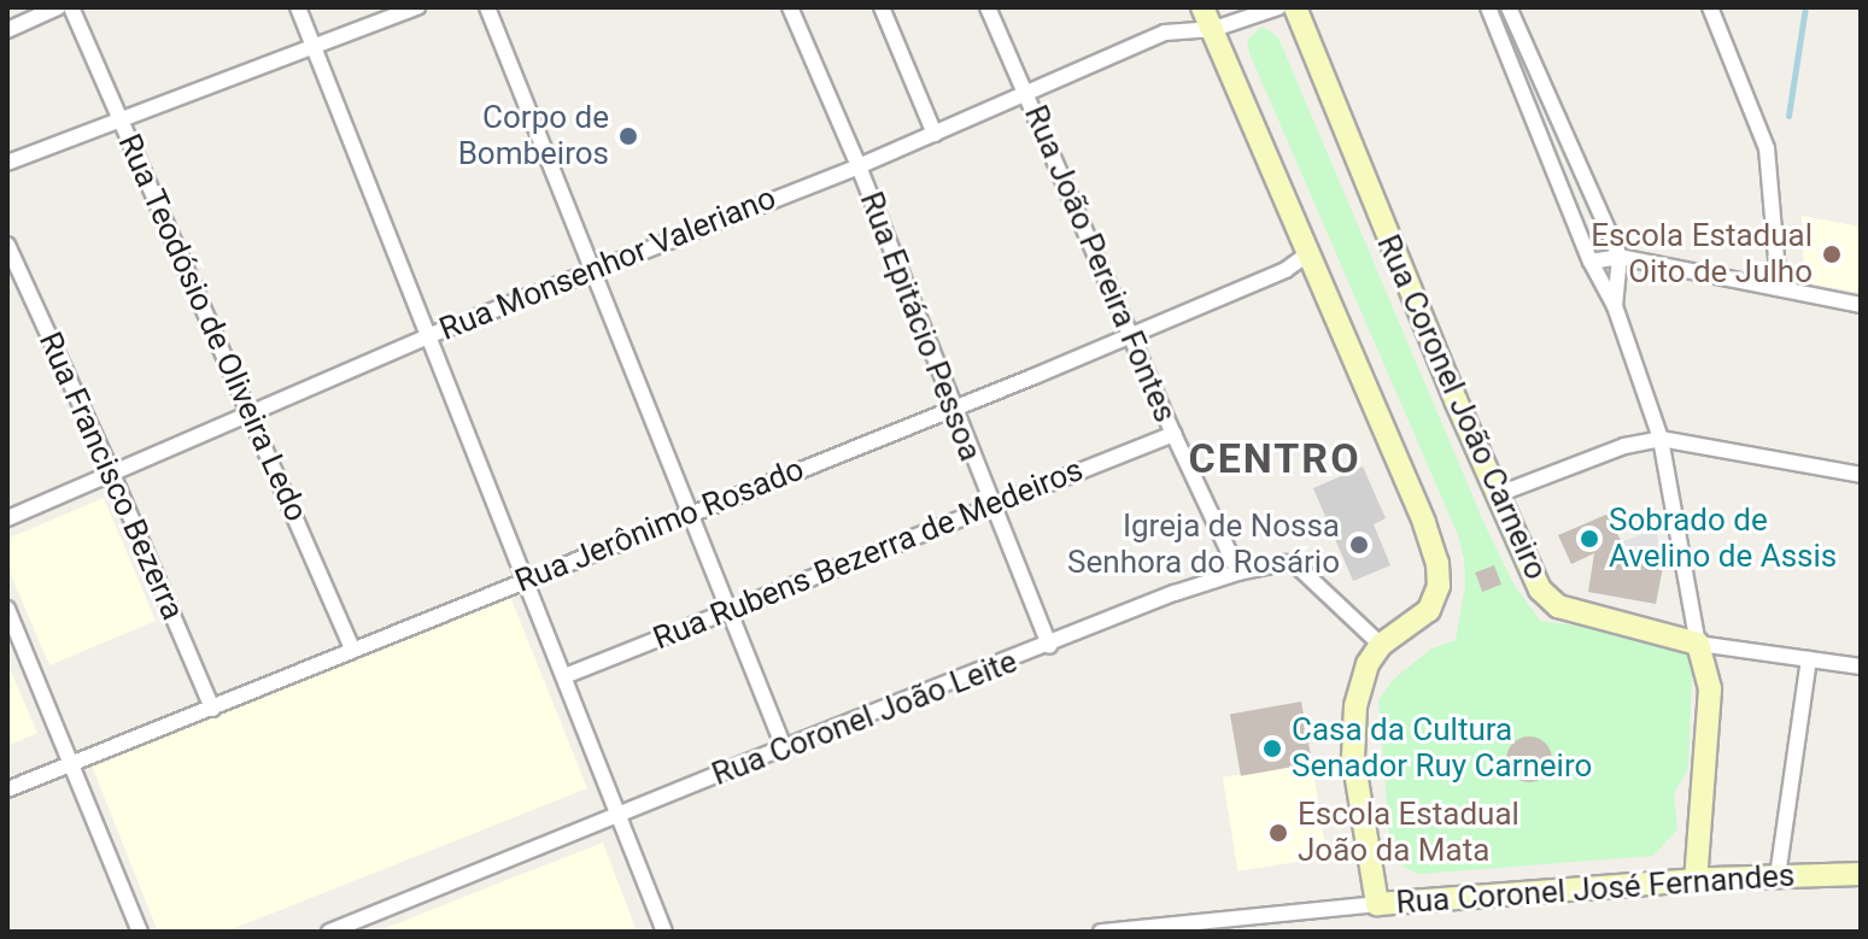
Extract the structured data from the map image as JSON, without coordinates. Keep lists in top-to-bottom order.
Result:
{
  "streets": {
    "main road": ["Rua Coronel João Carneiro", "Rua Coronel José Fernandes"],
    "street": [
      "Rua Monsenhor Valeriano",
      "Rua João Pereira Fontes",
      "Rua Epitácio Pessoa",
      "Rua Teodósio de Oliveira Ledo",
      "Rua Francisco Bezerra",
      "Rua Jerônimo Rosado",
      "Rua Rubens Bezerra de Medeiros",
      "Rua Coronel João Leite"
    ]
  },
  "crossings": [
    ["Rua Monsenhor Valeriano", "Rua João Pereira Fontes"],
    ["Rua Monsenhor Valeriano", "Rua Epitácio Pessoa"],
    ["Rua Monsenhor Valeriano", "Rua Teodósio de Oliveira Ledo"],
    ["Rua Monsenhor Valeriano", "Rua Francisco Bezerra"],
    ["Rua João Pereira Fontes", "Rua Jerônimo Rosado"],
    ["Rua João Pereira Fontes", "Rua Rubens Bezerra de Medeiros"],
    ["Rua João Pereira Fontes", "Rua Coronel João Leite"],
    ["Rua Epitácio Pessoa", "Rua Jerônimo Rosado"],
    ["Rua Epitácio Pessoa", "Rua Rubens Bezerra de Medeiros"],
    ["Rua Epitácio Pessoa", "Rua Coronel João Leite"],
    ["Rua Teodósio de Oliveira Ledo", "Rua Jerônimo Rosado"],
    ["Rua Francisco Bezerra", "Rua Jerônimo Rosado"]
  ],
  "districts": ["CENTRO"],
  "places": [
    "Corpo de Bombeiros",
    "Escola Estadual Oito de Julho",
    "Sobrado de Avelino de Assis",
    "Igreja de Nossa Senhora do Rosário",
    "Casa da Cultura Senador Ruy Carneiro",
    "Escola Estadual João da Mata"
  ]
}
